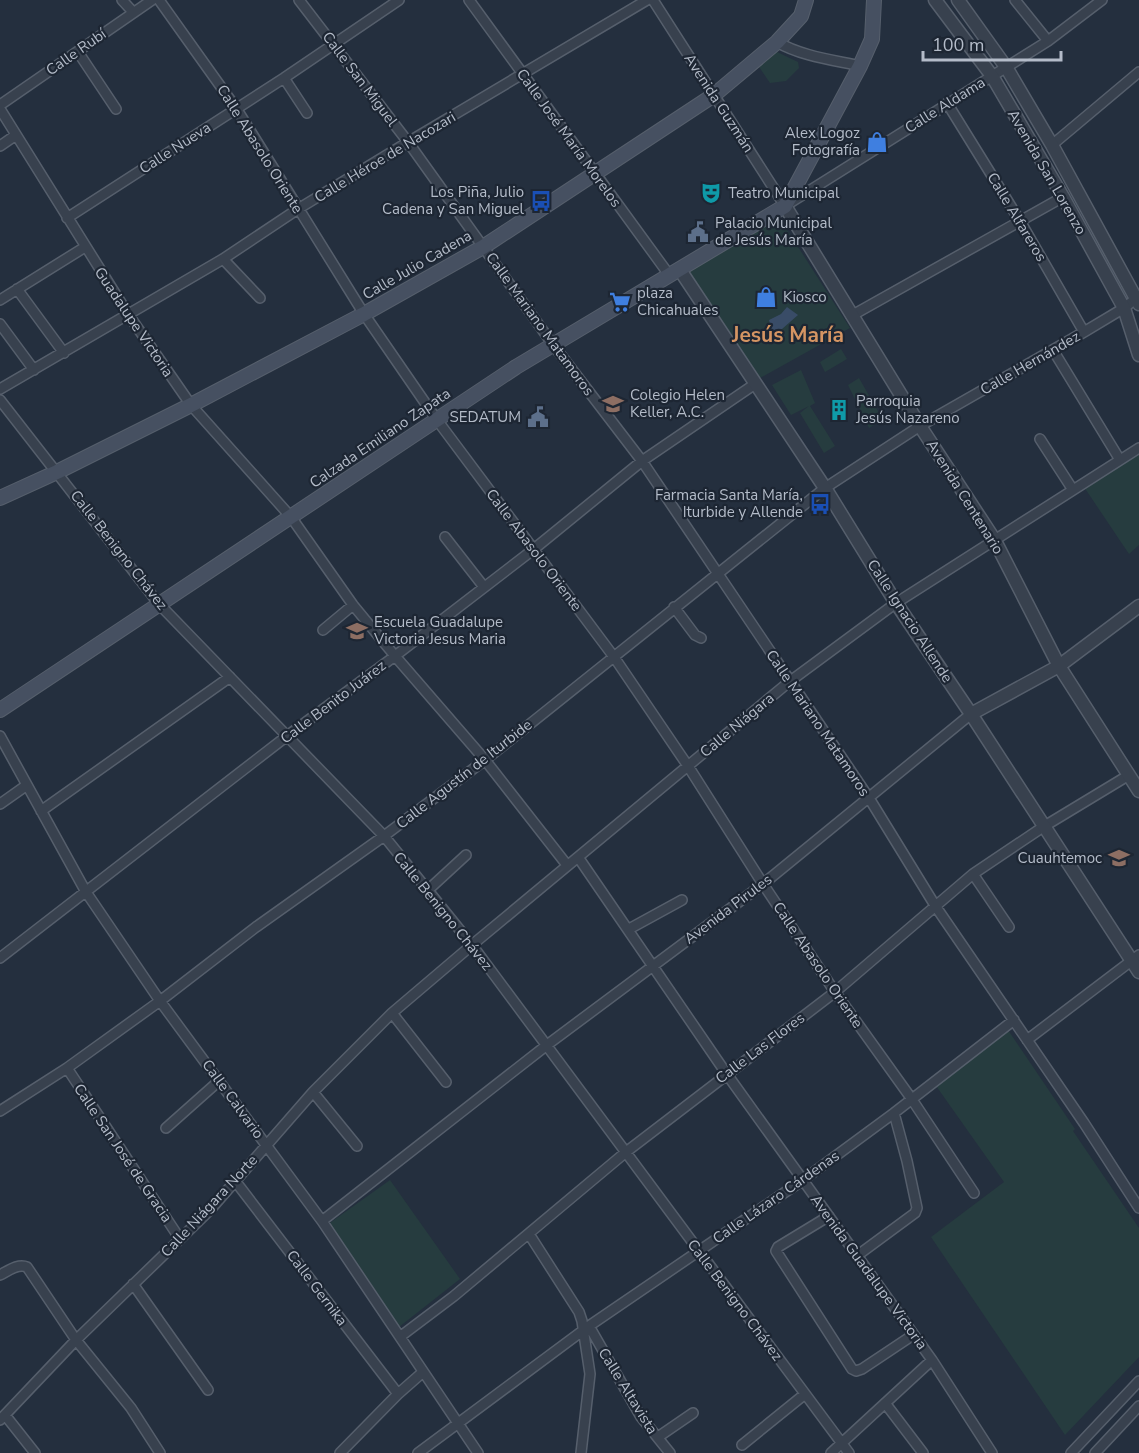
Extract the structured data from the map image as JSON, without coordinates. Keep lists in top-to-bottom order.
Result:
{
  "streets": {
    "main road": ["Calle Julio Cadena", "Calzada Emiliano Zapata"],
    "street": [
      "Calle Rubí",
      "Calle San Miguel",
      "Avenida Guzmán",
      "Calle Aldama",
      "Calle José María Morelos",
      "Calle Nueva",
      "Calle Abasolo Oriente",
      "Calle Héroe de Nacozari",
      "Avenida San Lorenzo",
      "Calle Alfareros",
      "Guadalupe Victoria",
      "Calle Mariano Matamoros",
      "Calle Hernández",
      "Avenida Centenario",
      "Calle Benigno Chávez",
      "Calle Ignacio Allende",
      "Calle Benito Juárez",
      "Calle Niágara",
      "Calle Agustín de Iturbide",
      "Avenida Pirules",
      "Calle Las Flores",
      "Calle Calvario",
      "Calle San José de Gracia",
      "Calle Lázaro Cárdenas",
      "Calle Niágara Norte",
      "Avenida Guadalupe Victoria",
      "Calle Gernika",
      "Calle Altavista"
    ]
  },
  "crossings": [
    ["Calle Rubí", "Guadalupe Victoria"],
    ["Calle San Miguel", "Calle Nueva"],
    ["Calle San Miguel", "Calle Héroe de Nacozari"],
    ["Calle San Miguel", "Calle Julio Cadena"],
    ["Calle San Miguel", "Calle Mariano Matamoros"],
    ["Avenida Guzmán", "Calle Aldama"],
    ["Avenida Guzmán", "Calle Julio Cadena"],
    ["Avenida Guzmán", "Calzada Emiliano Zapata"],
    ["Avenida Guzmán", "Avenida Centenario"],
    ["Calle Aldama", "Avenida San Lorenzo"],
    ["Calle Aldama", "Calle Alfareros"],
    ["Calle Aldama", "Calzada Emiliano Zapata"],
    ["Calle Aldama", "Avenida Centenario"],
    ["Calle José María Morelos", "Calle Héroe de Nacozari"],
    ["Calle José María Morelos", "Calle Julio Cadena"],
    ["Calle José María Morelos", "Calzada Emiliano Zapata"],
    ["Calle José María Morelos", "Calle Ignacio Allende"],
    ["Calle Nueva", "Calle Abasolo Oriente"],
    ["Calle Nueva", "Guadalupe Victoria"],
    ["Calle Abasolo Oriente", "Calle Héroe de Nacozari"],
    ["Calle Abasolo Oriente", "Calle Julio Cadena"],
    ["Calle Abasolo Oriente", "Calzada Emiliano Zapata"],
    ["Calle Abasolo Oriente", "Calle Benito Juárez"],
    ["Calle Abasolo Oriente", "Calle Niágara"],
    ["Calle Abasolo Oriente", "Calle Agustín de Iturbide"],
    ["Calle Abasolo Oriente", "Avenida Pirules"],
    ["Calle Abasolo Oriente", "Calle Las Flores"],
    ["Calle Abasolo Oriente", "Calle Lázaro Cárdenas"],
    ["Calle Héroe de Nacozari", "Guadalupe Victoria"],
    ["Avenida San Lorenzo", "Calle Hernández"],
    ["Calle Alfareros", "Calle Hernández"],
    ["Calle Julio Cadena", "Guadalupe Victoria"],
    ["Calle Julio Cadena", "Calle Mariano Matamoros"],
    ["Calle Julio Cadena", "Calle Benigno Chávez"],
    ["Guadalupe Victoria", "Calzada Emiliano Zapata"],
    ["Guadalupe Victoria", "Calle Benito Juárez"],
    ["Guadalupe Victoria", "Calle Niágara"],
    ["Guadalupe Victoria", "Calle Agustín de Iturbide"],
    ["Calle Mariano Matamoros", "Calzada Emiliano Zapata"],
    ["Calle Mariano Matamoros", "Calle Benito Juárez"],
    ["Calle Mariano Matamoros", "Calle Niágara"],
    ["Calle Mariano Matamoros", "Calle Agustín de Iturbide"],
    ["Calle Mariano Matamoros", "Avenida Pirules"],
    ["Calle Mariano Matamoros", "Calle Las Flores"],
    ["Calle Mariano Matamoros", "Calle Lázaro Cárdenas"],
    ["Calle Hernández", "Avenida Centenario"],
    ["Calle Hernández", "Calle Agustín de Iturbide"],
    ["Calzada Emiliano Zapata", "Avenida Centenario"],
    ["Calzada Emiliano Zapata", "Calle Benigno Chávez"],
    ["Calzada Emiliano Zapata", "Calle Ignacio Allende"],
    ["Avenida Centenario", "Calle Niágara"],
    ["Avenida Centenario", "Calle Agustín de Iturbide"],
    ["Avenida Centenario", "Avenida Pirules"],
    ["Avenida Centenario", "Calle Las Flores"],
    ["Calle Benigno Chávez", "Calle Benito Juárez"],
    ["Calle Benigno Chávez", "Calle Niágara"],
    ["Calle Benigno Chávez", "Calle Agustín de Iturbide"],
    ["Calle Benigno Chávez", "Avenida Pirules"],
    ["Calle Benigno Chávez", "Calle Las Flores"],
    ["Calle Benigno Chávez", "Calle Lázaro Cárdenas"],
    ["Calle Benigno Chávez", "Calle Niágara Norte"],
    ["Calle Ignacio Allende", "Calle Benito Juárez"],
    ["Calle Ignacio Allende", "Calle Niágara"],
    ["Calle Ignacio Allende", "Calle Agustín de Iturbide"],
    ["Calle Ignacio Allende", "Avenida Pirules"],
    ["Calle Ignacio Allende", "Calle Las Flores"],
    ["Calle Benito Juárez", "Calle Calvario"],
    ["Calle Niágara", "Calle Niágara Norte"],
    ["Calle Niágara", "Avenida Guadalupe Victoria"],
    ["Calle Agustín de Iturbide", "Calle Calvario"],
    ["Calle Agustín de Iturbide", "Calle San José de Gracia"],
    ["Avenida Pirules", "Calle Calvario"],
    ["Avenida Pirules", "Avenida Guadalupe Victoria"],
    ["Calle Las Flores", "Calle Calvario"],
    ["Calle Las Flores", "Avenida Guadalupe Victoria"],
    ["Calle Calvario", "Calle Lázaro Cárdenas"],
    ["Calle Calvario", "Calle Niágara Norte"],
    ["Calle San José de Gracia", "Calle Niágara Norte"],
    ["Calle Lázaro Cárdenas", "Avenida Guadalupe Victoria"],
    ["Calle Lázaro Cárdenas", "Calle Altavista"],
    ["Calle Niágara Norte", "Calle Gernika"]
  ],
  "districts": ["Jesús María"],
  "places": {
    "shop": ["Alex Logoz Fotografía", "Kiosco"],
    "theatre": ["Teatro Municipal"],
    "bus stop": ["Los Piña, Julio Cadena y San Miguel", "Farmacia Santa María, Iturbide y Allende"],
    "public building": ["Palacio Municipal de Jesús María", "SEDATUM"],
    "supermarket": ["plaza Chicahuales"],
    "school or university": ["Colegio Helen Keller, A.C.", "Escuela Guadalupe Victoria Jesus Maria", "Cuauhtemoc"],
    "building": ["Parroquia Jesús Nazareno"]
  },
  "scale_bar": "100 m"
}
